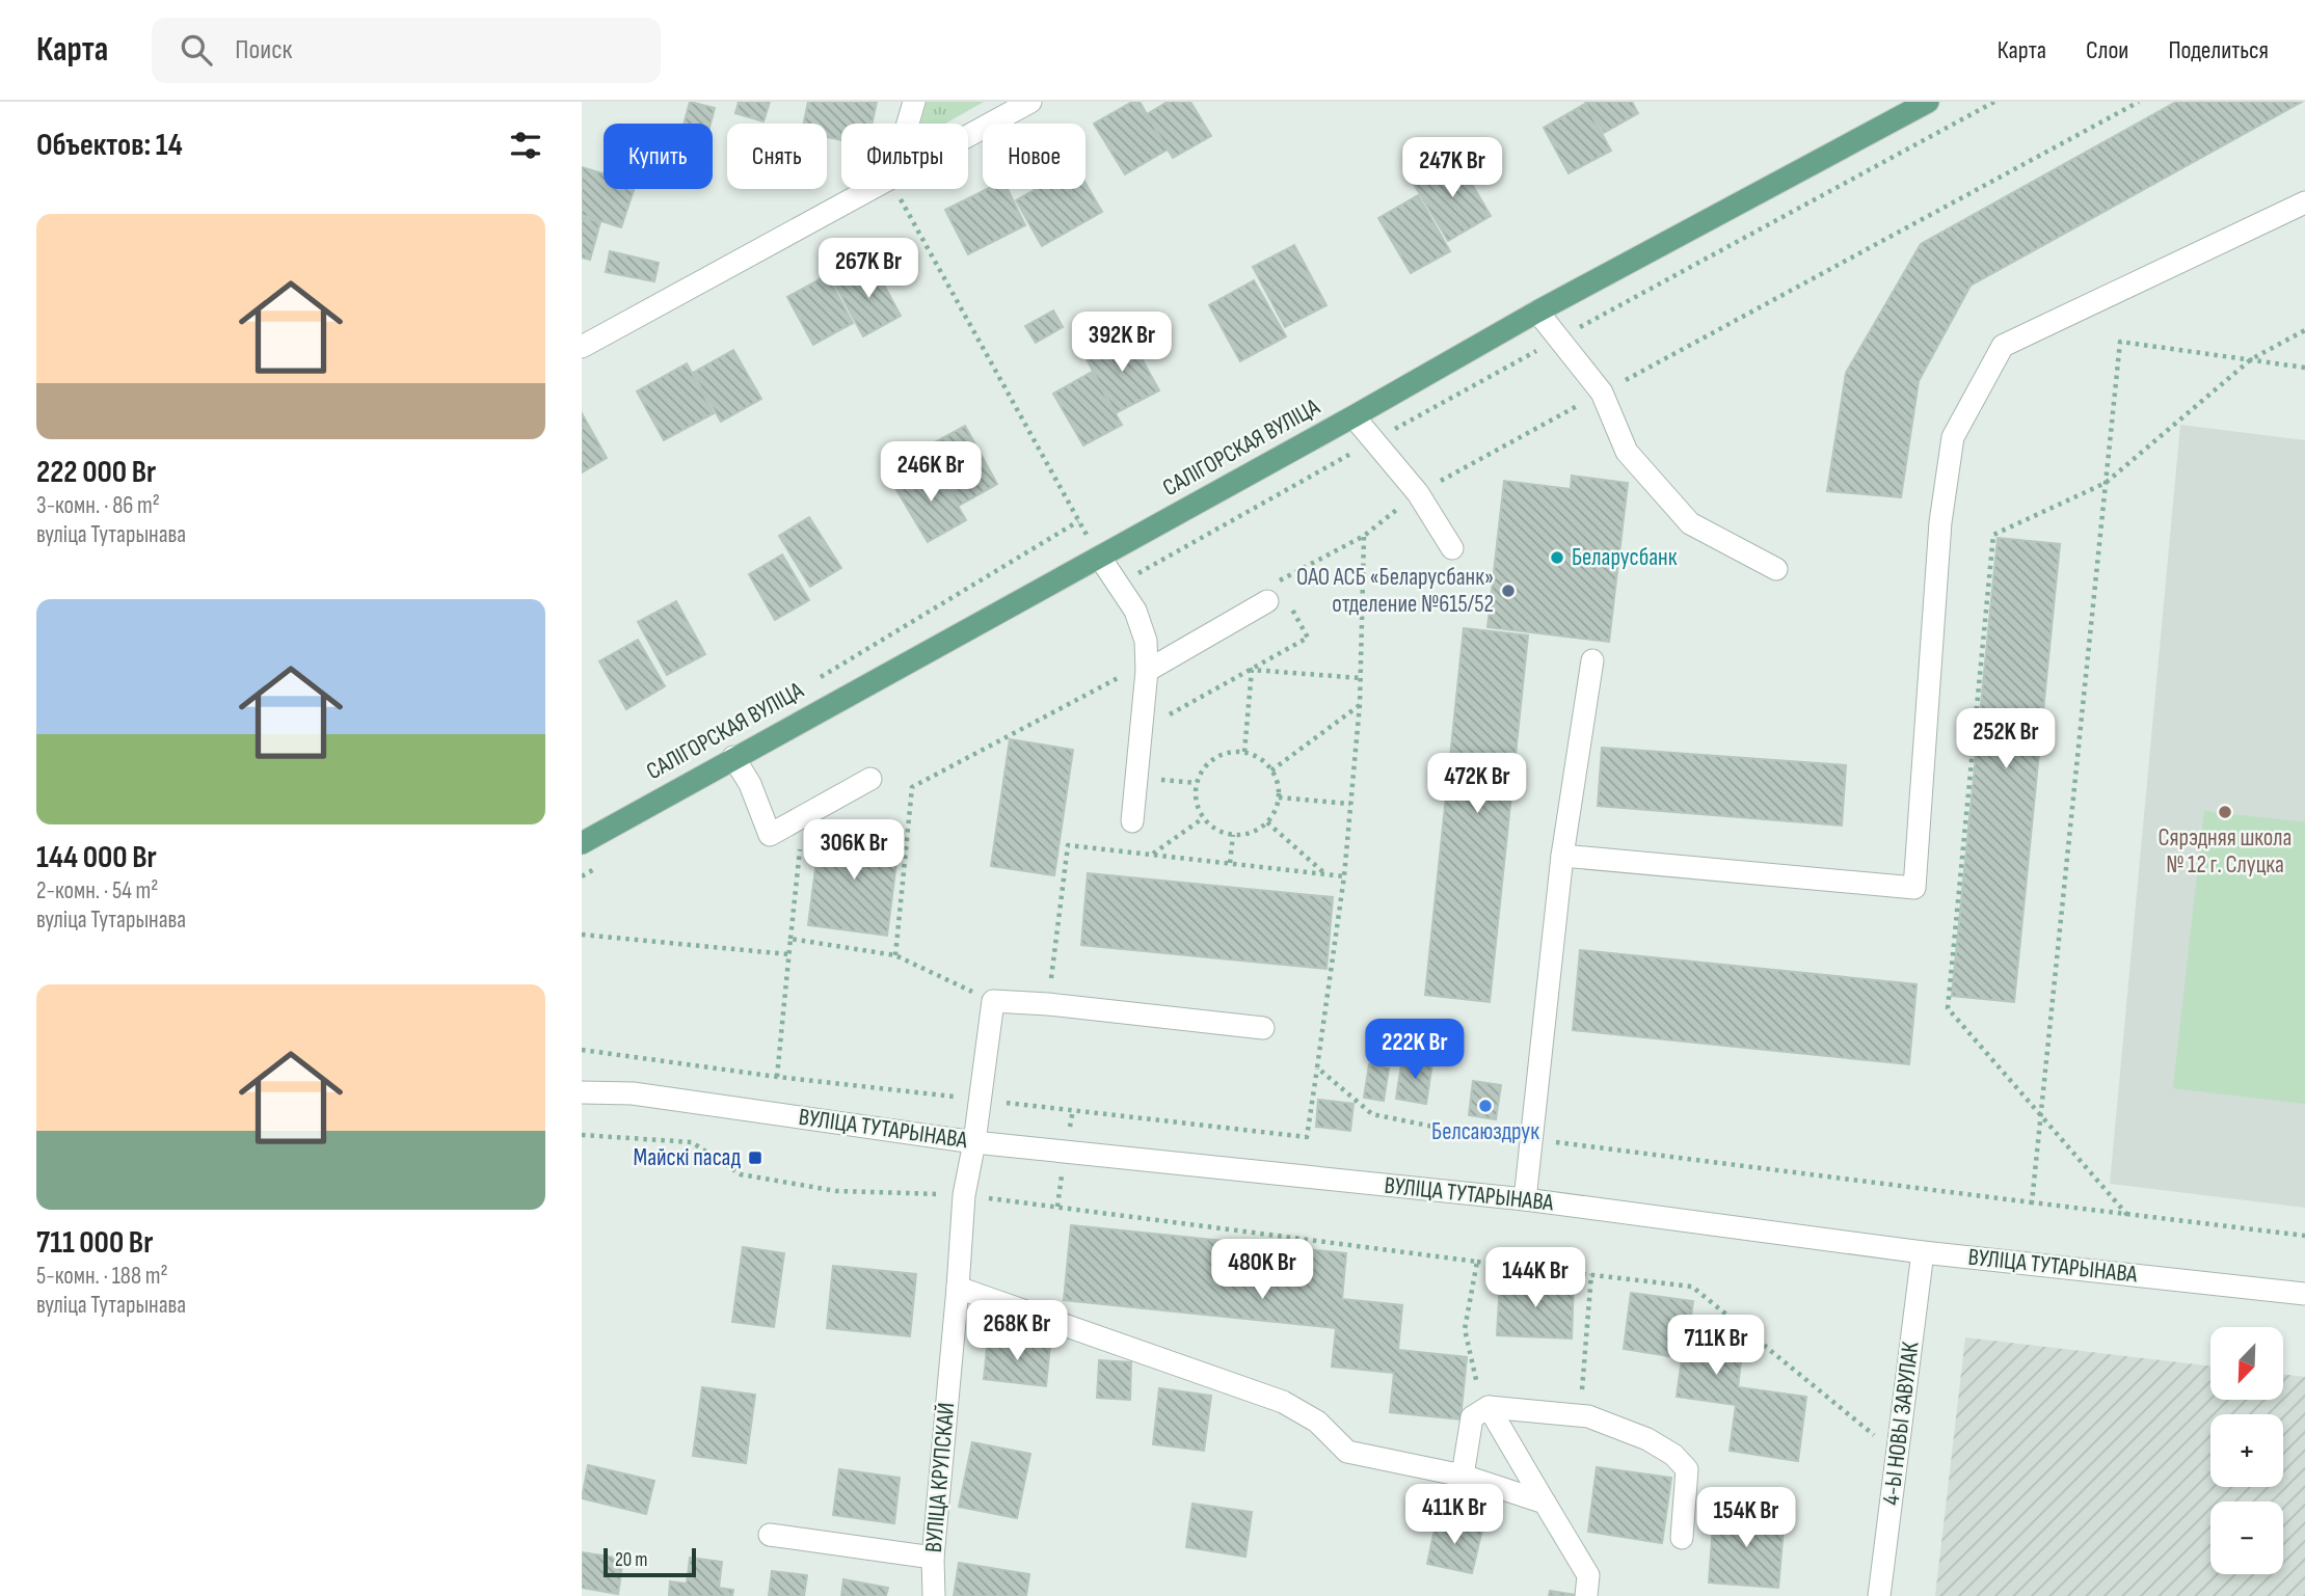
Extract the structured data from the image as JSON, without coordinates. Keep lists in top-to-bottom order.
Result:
{
  "streets": {
    "main road": ["САЛІГОРСКАЯ ВУЛІЦА"],
    "street": ["ВУЛІЦА ТУТАРЫНАВА", "4-Ы НОВЫ ЗАВУЛАК", "ВУЛІЦА КРУПСКАЙ"]
  },
  "crossings": [
    ["ВУЛІЦА ТУТАРЫНАВА", "4-Ы НОВЫ ЗАВУЛАК"],
    ["ВУЛІЦА ТУТАРЫНАВА", "ВУЛІЦА КРУПСКАЙ"]
  ],
  "places": {
    "other": [
      "Беларусбанк",
      "ОАО АСБ «Беларусбанк» отделение №615/52",
      "Сярэдняя школа № 12 г. Слуцка",
      "Белсаюздрук"
    ],
    "transit": ["Майскі пасад"]
  },
  "scale_bar": "20 m",
  "north": "bottom left",
  "page": {
    "header": "Карта",
    "search": "Поиск",
    "nav": ["Карта", "Слои", "Поделиться"],
    "heading": "Объектов: 14",
    "chip": [
      "Купить",
      "Снять",
      "Фильтры",
      "Новое"
    ],
    "price": [
      "247K Br",
      "267K Br",
      "392K Br",
      "246K Br",
      "252K Br",
      "472K Br",
      "306K Br",
      "222K Br",
      "480K Br",
      "144K Br",
      "268K Br",
      "711K Br",
      "411K Br",
      "154K Br"
    ],
    "list": [
      {
        "name": "222 000 Br",
        "note": "3-комн. · 86 m² · вуліца Тутарынава"
      },
      {
        "name": "144 000 Br",
        "note": "2-комн. · 54 m² · вуліца Тутарынава"
      },
      {
        "name": "711 000 Br",
        "note": "5-комн. · 188 m² · вуліца Тутарынава"
      }
    ],
    "map_buttons": ["+", "−"],
    "scale": "20 m"
  }
}
